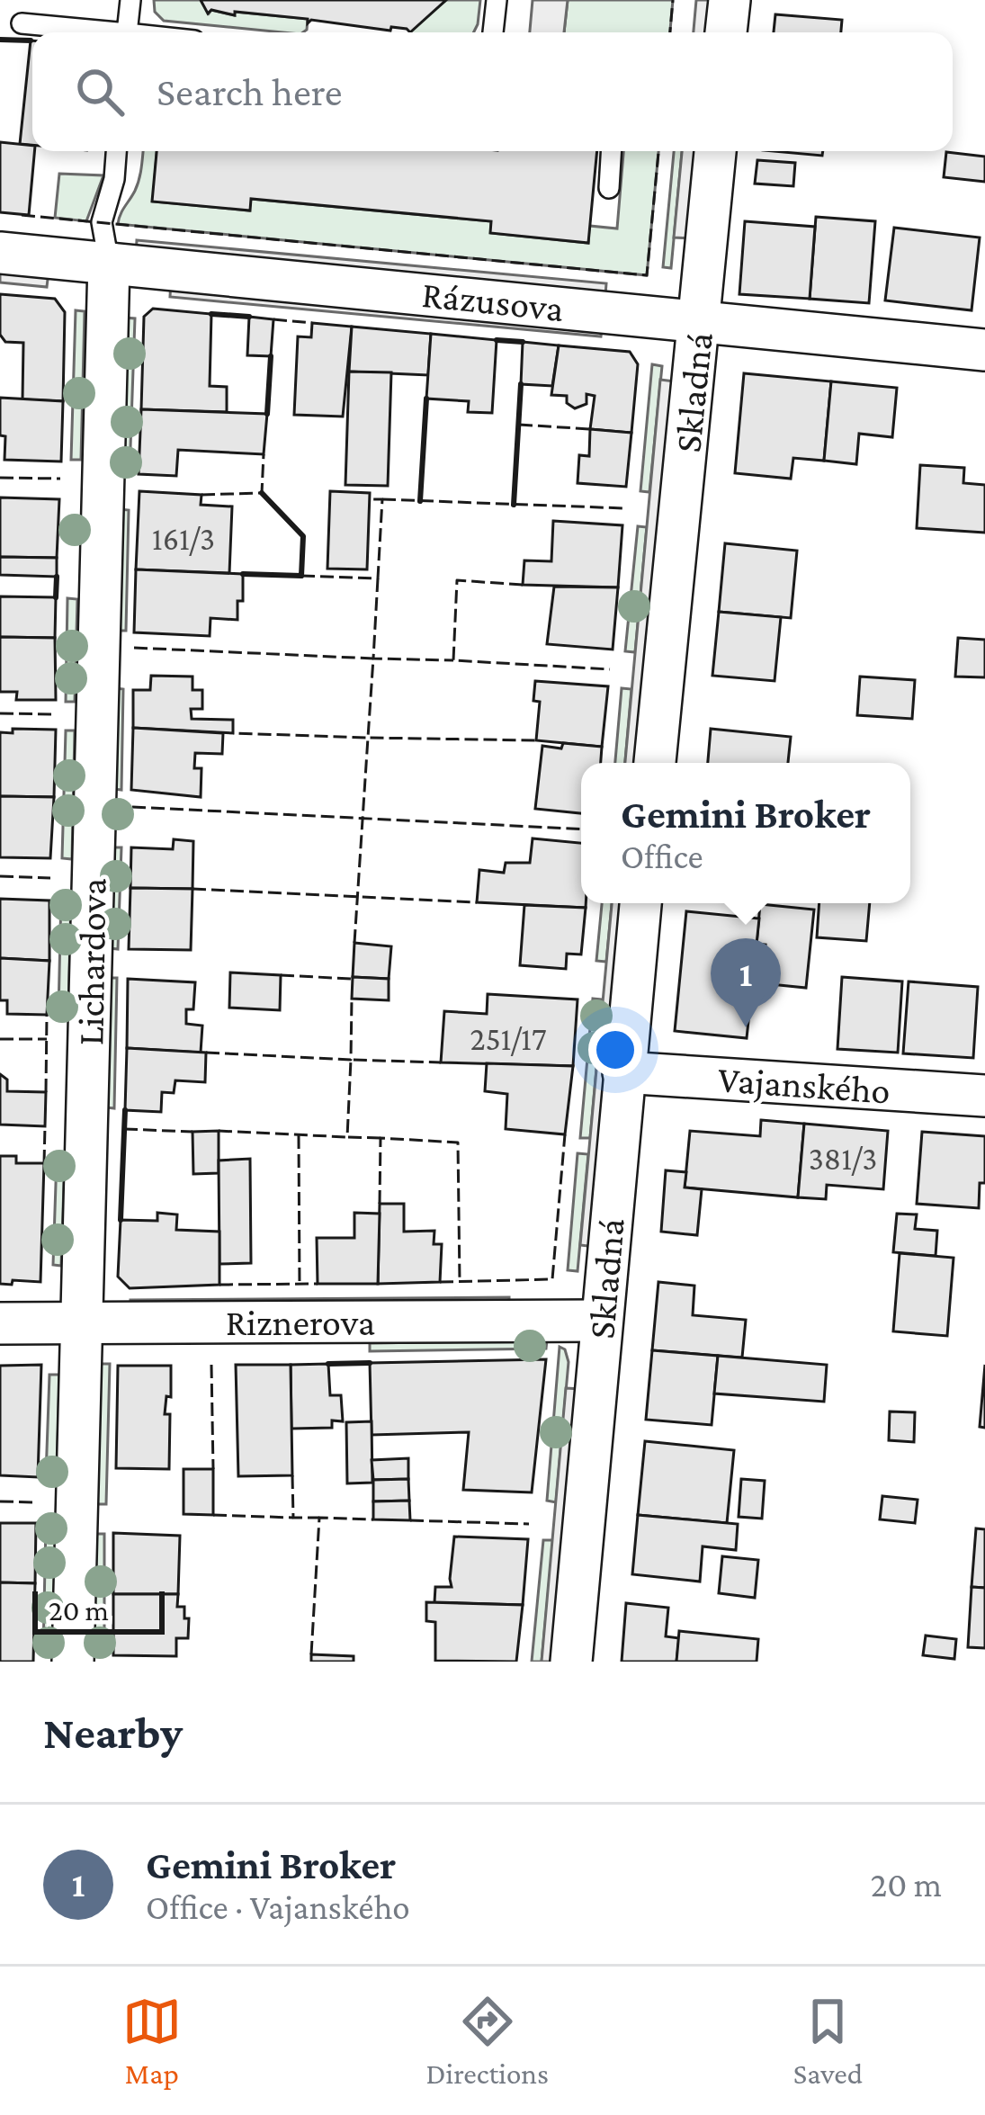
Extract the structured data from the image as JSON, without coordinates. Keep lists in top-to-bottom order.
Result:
{
  "streets": {
    "street": [
      "Rázusova",
      "Skladná",
      "Lichardova",
      "Vajanského",
      "Riznerova"
    ]
  },
  "crossings": [
    ["Rázusova", "Skladná"],
    ["Rázusova", "Lichardova"],
    ["Skladná", "Vajanského"],
    ["Skladná", "Riznerova"],
    ["Lichardova", "Riznerova"]
  ],
  "house_numbers": ["161/3", "251/17", "381/3"],
  "scale_bar": "20 m",
  "page": {
    "search": "Search here",
    "popup": ["Gemini Broker", "Office"],
    "pins": "1",
    "scale": "20 m",
    "heading": "Nearby",
    "list": [
      {
        "mark": "1",
        "name": "Gemini Broker",
        "note": "Office · Vajanského",
        "value": "20 m"
      }
    ],
    "nav": ["Map", "Directions", "Saved"]
  }
}
